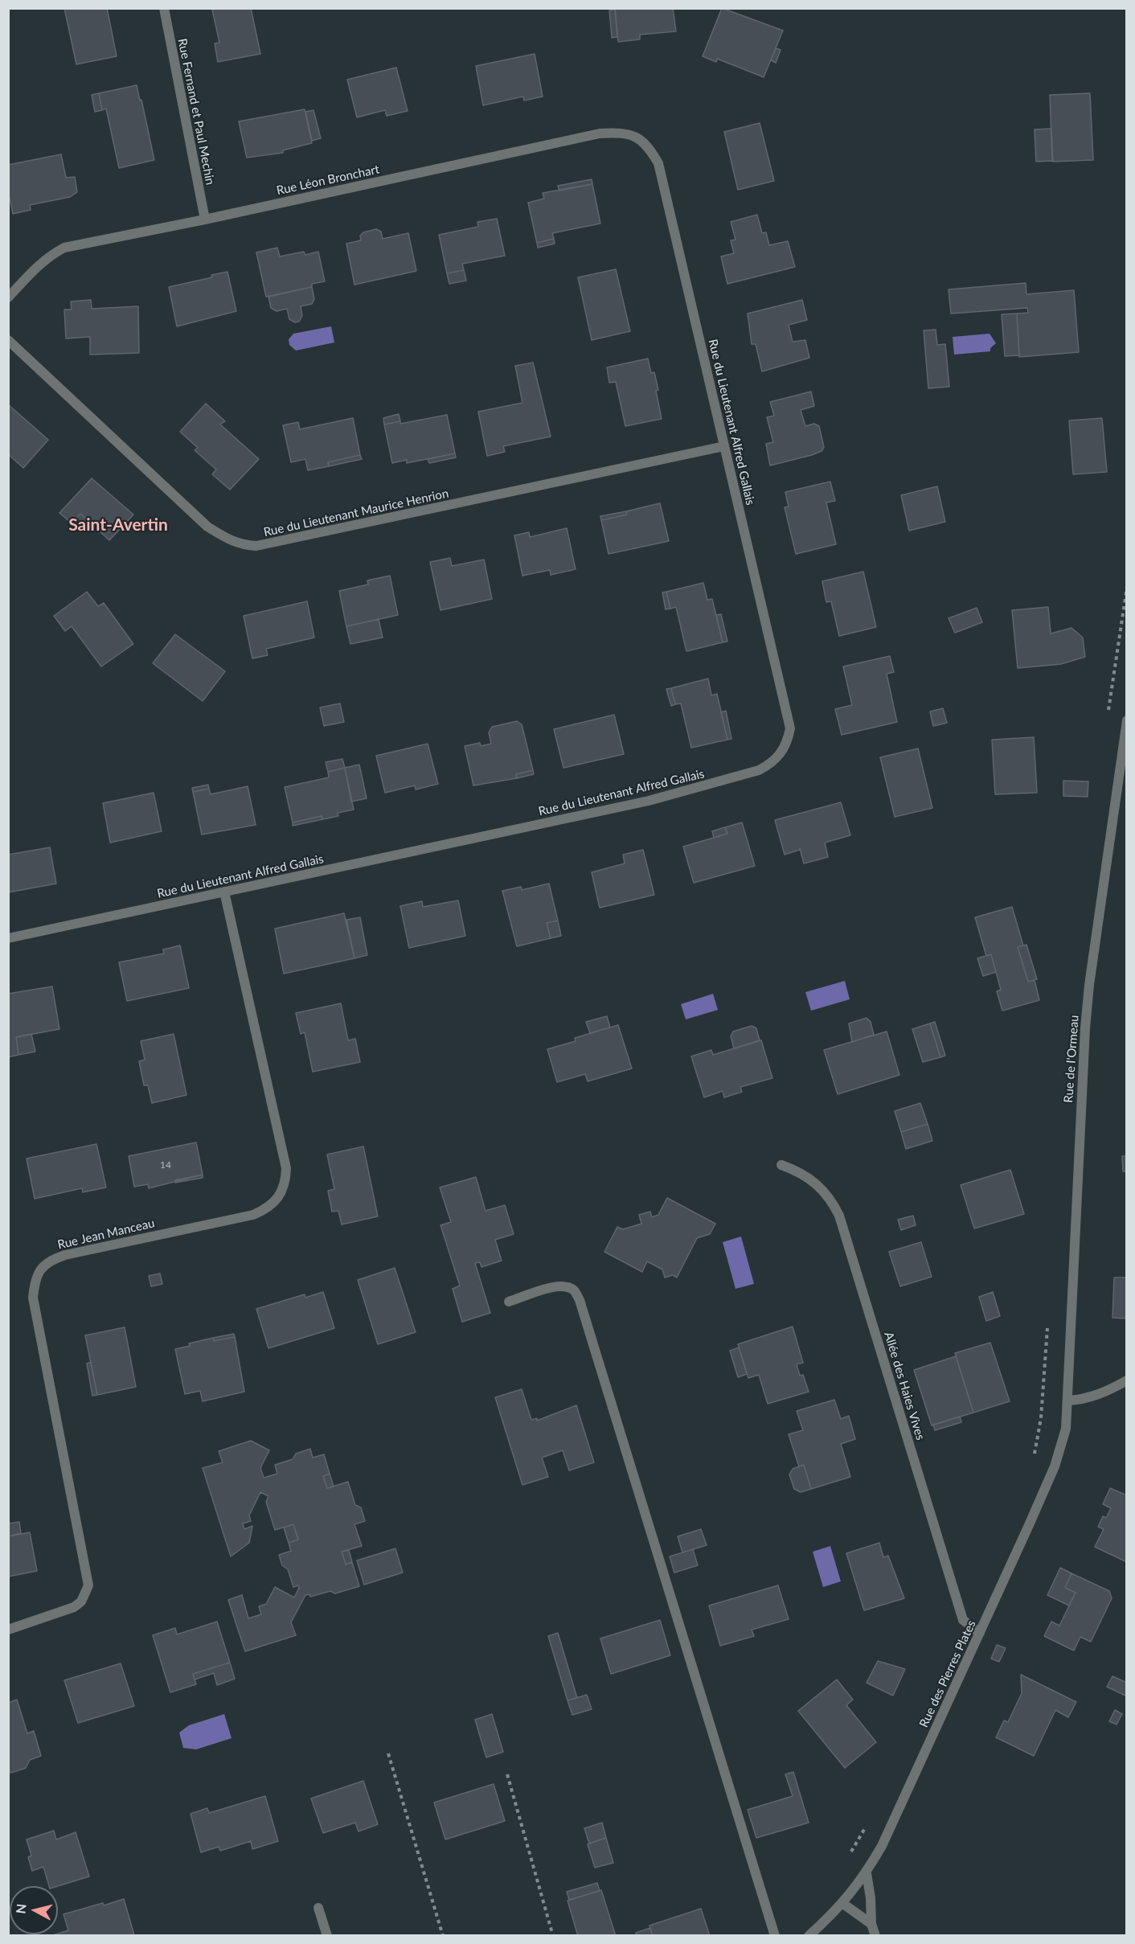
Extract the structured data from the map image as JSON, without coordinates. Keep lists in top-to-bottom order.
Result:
{
  "streets": {
    "street": [
      "Rue Fernand et Paul Mechin",
      "Rue Léon Bronchart",
      "Rue du Lieutenant Alfred Gallais",
      "Rue du Lieutenant Maurice Henrion",
      "Rue de l'Ormeau",
      "Rue Jean Manceau",
      "Allée des Haies Vives",
      "Rue des Pierres Plates"
    ]
  },
  "crossings": [
    ["Rue Fernand et Paul Mechin", "Rue Léon Bronchart"],
    ["Rue Léon Bronchart", "Rue du Lieutenant Alfred Gallais"],
    ["Rue du Lieutenant Alfred Gallais", "Rue du Lieutenant Maurice Henrion"],
    ["Rue du Lieutenant Alfred Gallais", "Rue Jean Manceau"],
    ["Rue de l'Ormeau", "Rue des Pierres Plates"],
    ["Allée des Haies Vives", "Rue des Pierres Plates"]
  ],
  "districts": ["Saint-Avertin"],
  "house_numbers": ["14"],
  "north": "left"
}
